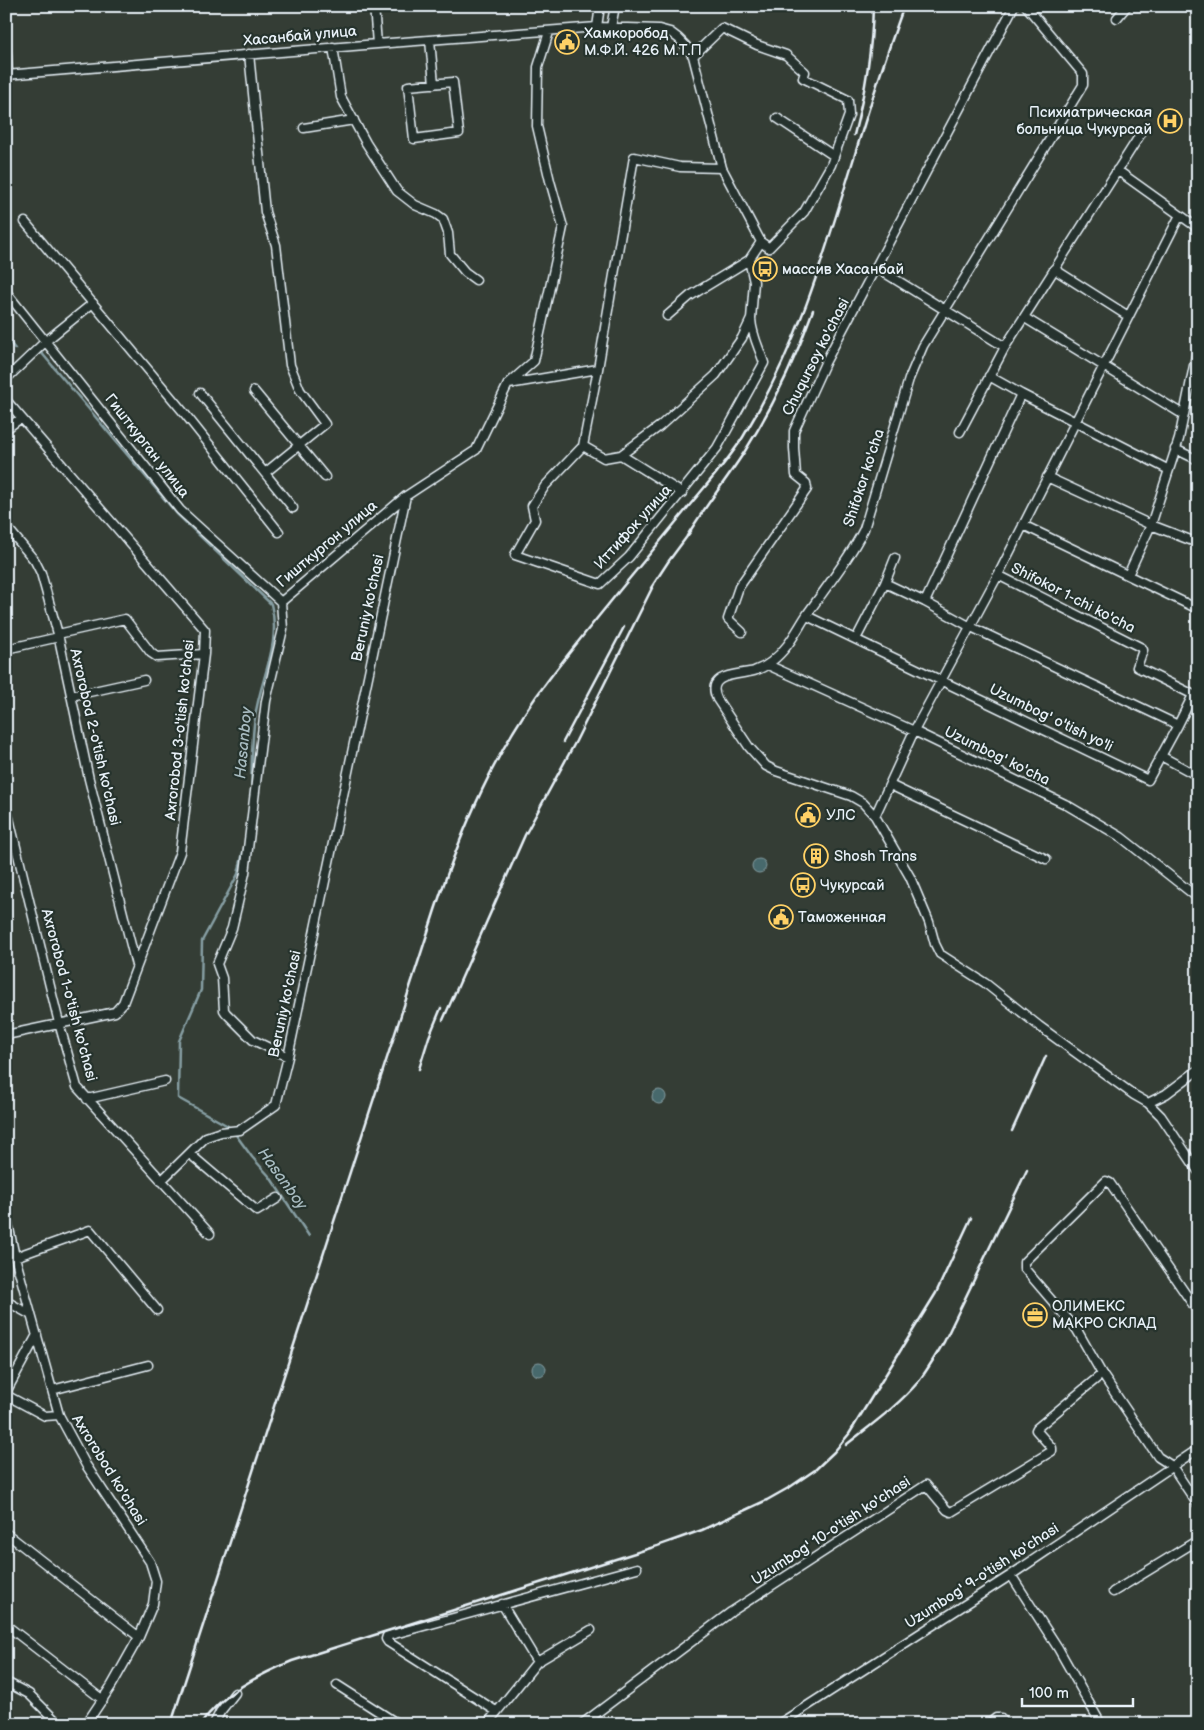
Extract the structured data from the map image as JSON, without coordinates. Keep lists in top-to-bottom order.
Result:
{
  "streets": {
    "street": [
      "Хасанбай улица",
      "Chuqursoy ko'chasi",
      "Гишткурган улица",
      "Shifokor ko'cha",
      "Иттифок улица",
      "Гишткургон улица",
      "Shifokor 1-chi ko'cha",
      "Beruniy ko'chasi",
      "Uzumbog' o'tish yo'li",
      "Axrorobod 3-o'tish ko'chasi",
      "Axrorobod 2-o'tish ko'chasi",
      "Uzumbog' ko'cha",
      "Axrorobod 1-o'tish ko'chasi",
      "Axrorobod ko'chasi",
      "Uzumbog' 10-o'tish ko'chasi",
      "Uzumbog' 9-o'tish ko'chasi"
    ]
  },
  "crossings": [
    ["Гишткурган улица", "Гишткургон улица"],
    ["Shifokor ko'cha", "Uzumbog' o'tish yo'li"],
    ["Shifokor ko'cha", "Uzumbog' ko'cha"],
    ["Гишткургон улица", "Beruniy ko'chasi"],
    ["Beruniy ko'chasi", "Axrorobod 1-o'tish ko'chasi"],
    ["Axrorobod 3-o'tish ko'chasi", "Axrorobod 2-o'tish ko'chasi"],
    ["Axrorobod 3-o'tish ko'chasi", "Axrorobod 1-o'tish ko'chasi"]
  ],
  "water": ["Hasanboy"],
  "places": {
    "public building": ["Хамкоробод М.Ф.Й. 426 М.Т.П", "УЛС", "Таможенная"],
    "hospital": ["Психиатрическая больница Чукурсай"],
    "bus stop": ["массив Хасанбай", "Чуқурсай"],
    "building": ["Shosh Trans"],
    "office": ["ОЛИМЕКС МАКРО СКЛАД"]
  },
  "scale_bar": "100 m"
}
